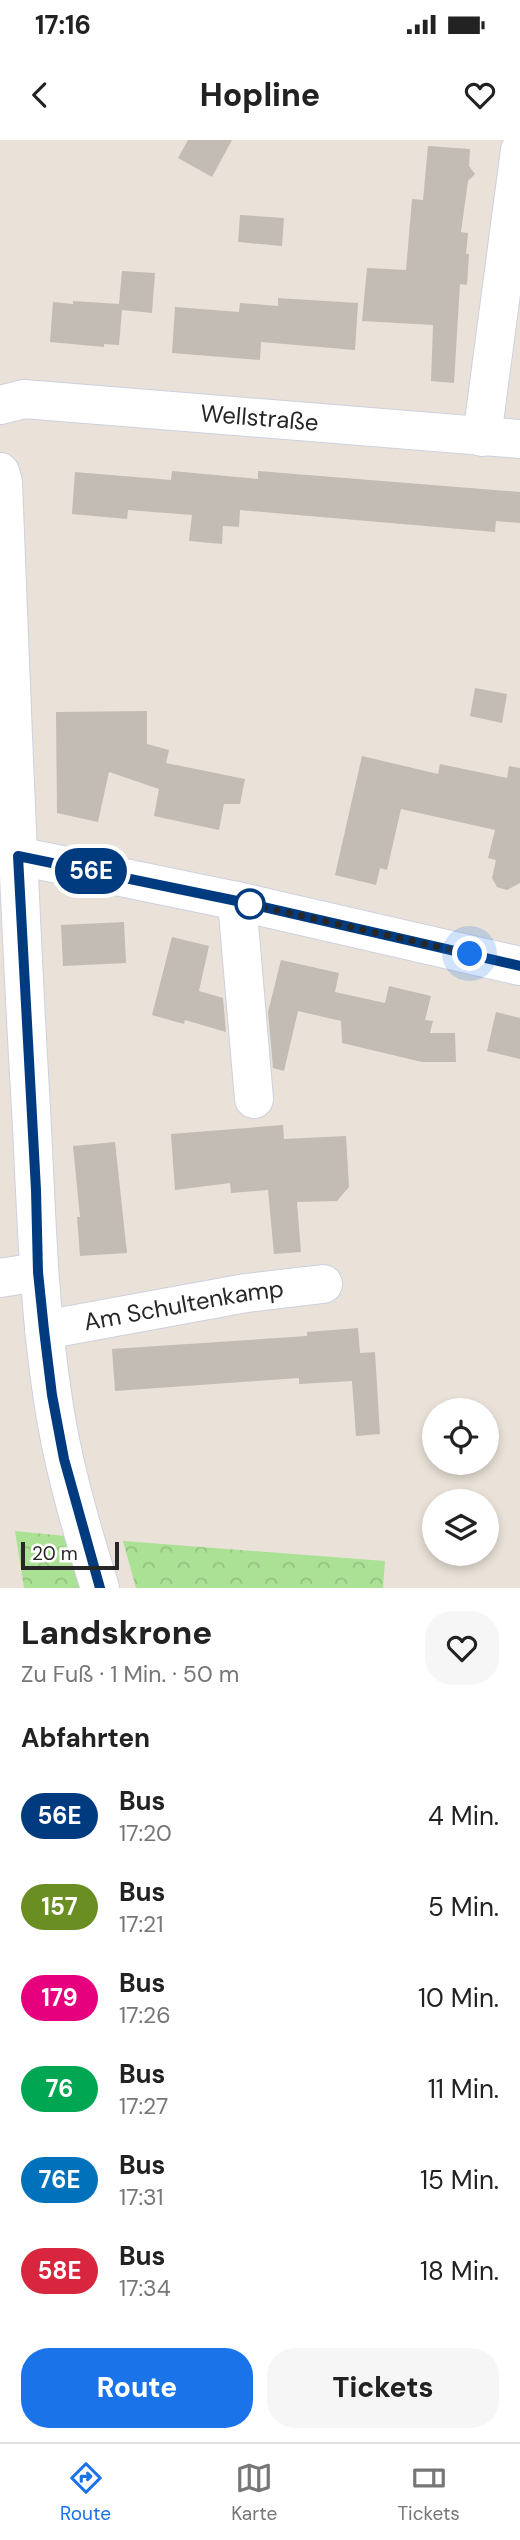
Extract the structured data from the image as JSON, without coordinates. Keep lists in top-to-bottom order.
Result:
{
  "streets": {
    "street": ["Wellstraße", "Am Schultenkamp"]
  },
  "lines": ["bus line 56E"],
  "scale_bar": "20 m",
  "page": {
    "status": "17:16",
    "header": "Hopline",
    "on_map": "56E",
    "scale": "20 m",
    "heading": [
      ["Landskrone", "Zu Fuß · 1 Min. · 50 m"],
      "Abfahrten"
    ],
    "list": [
      {
        "mark": "56E",
        "name": "Bus",
        "note": "17:20",
        "value": "4 Min."
      },
      {
        "mark": "157",
        "name": "Bus",
        "note": "17:21",
        "value": "5 Min."
      },
      {
        "mark": "179",
        "name": "Bus",
        "note": "17:26",
        "value": "10 Min."
      },
      {
        "mark": "76",
        "name": "Bus",
        "note": "17:27",
        "value": "11 Min."
      },
      {
        "mark": "76E",
        "name": "Bus",
        "note": "17:31",
        "value": "15 Min."
      },
      {
        "mark": "58E",
        "name": "Bus",
        "note": "17:34",
        "value": "18 Min."
      }
    ],
    "buttons": ["Route", "Tickets"],
    "tabs": ["Route", "Karte", "Tickets"]
  }
}
